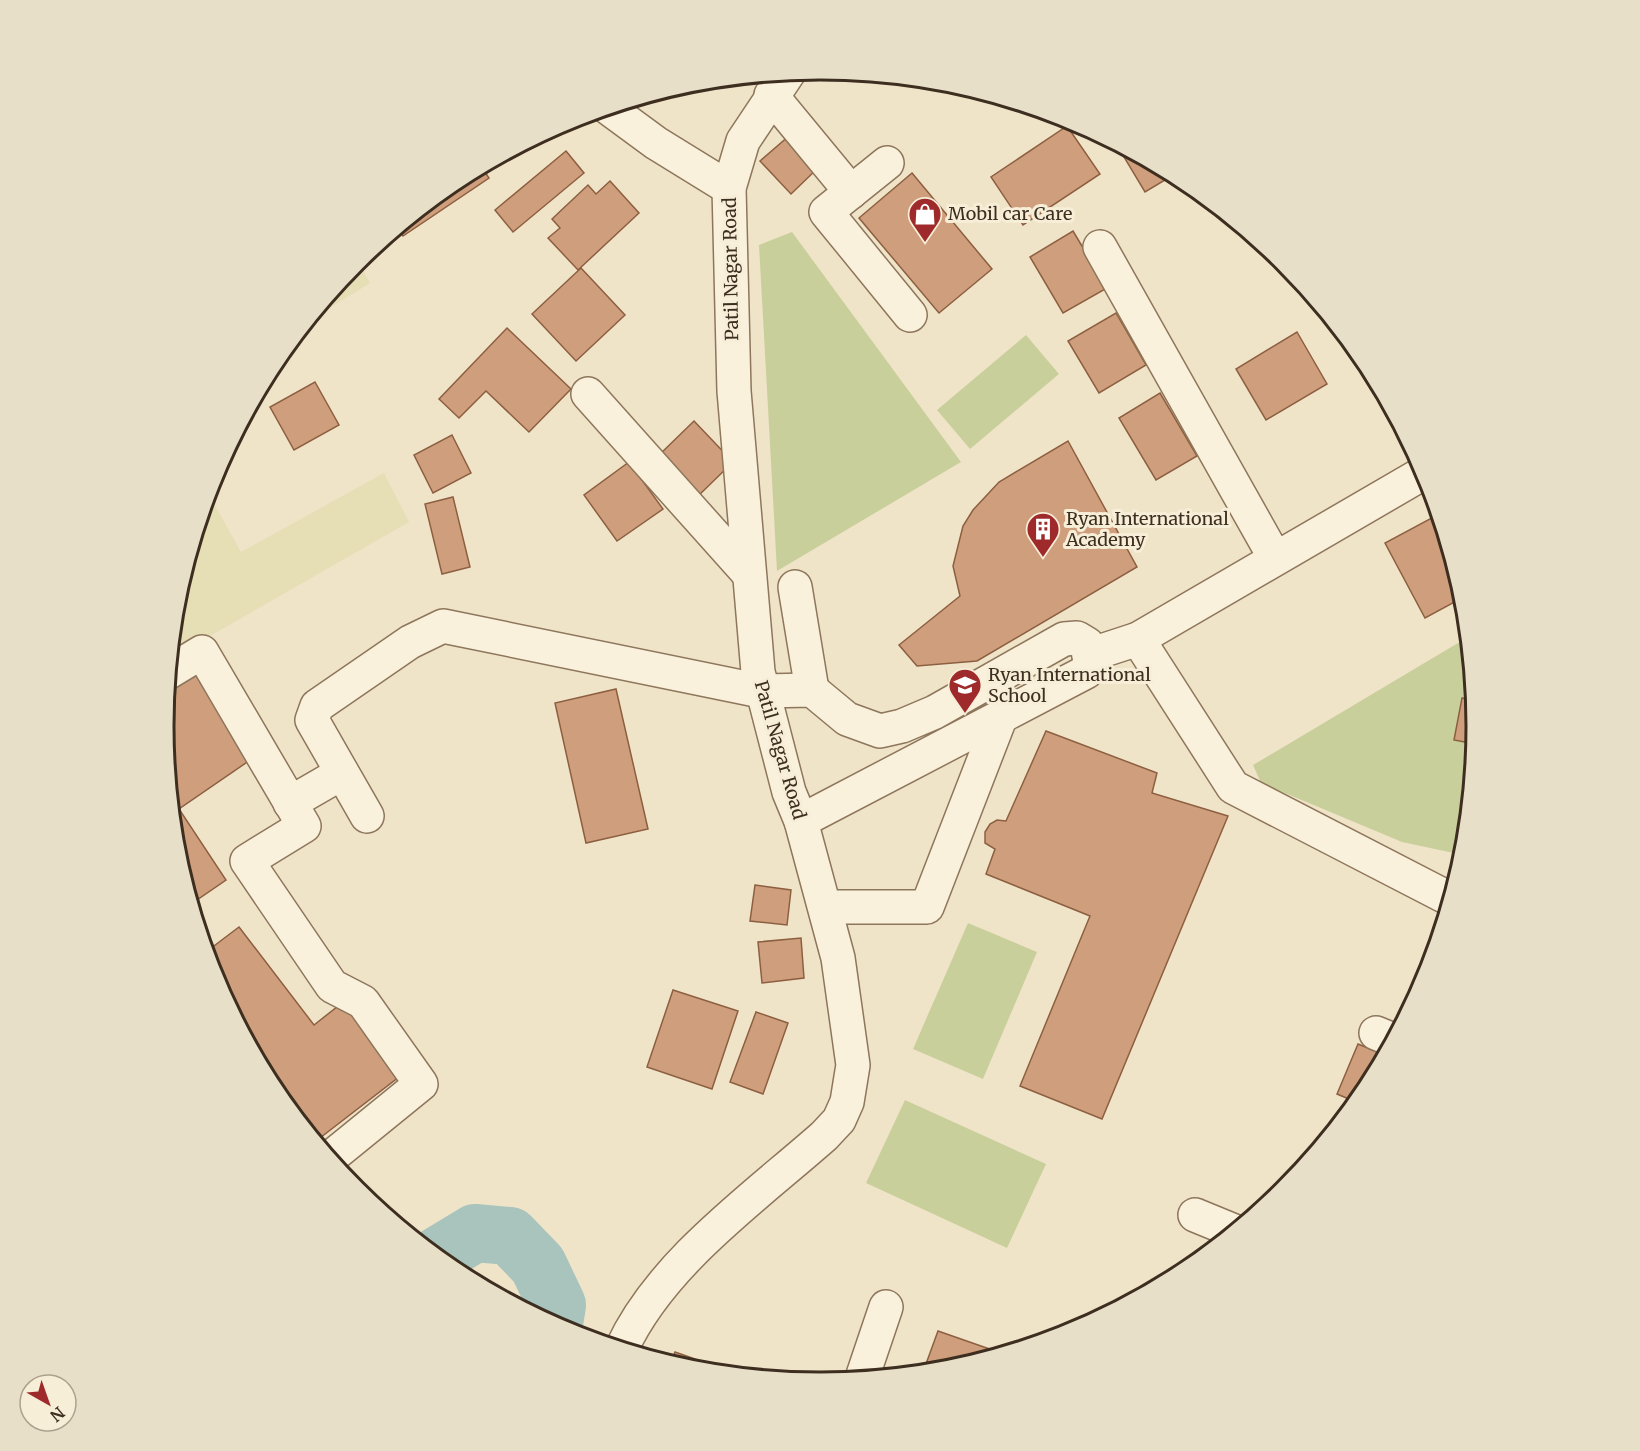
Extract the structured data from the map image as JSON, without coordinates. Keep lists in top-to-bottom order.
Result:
{
  "streets": {
    "street": ["Patil Nagar Road"]
  },
  "places": {
    "shop": ["Mobil car Care"],
    "building": ["Ryan International Academy"],
    "school or university": ["Ryan International School"]
  },
  "north": "bottom right"
}
